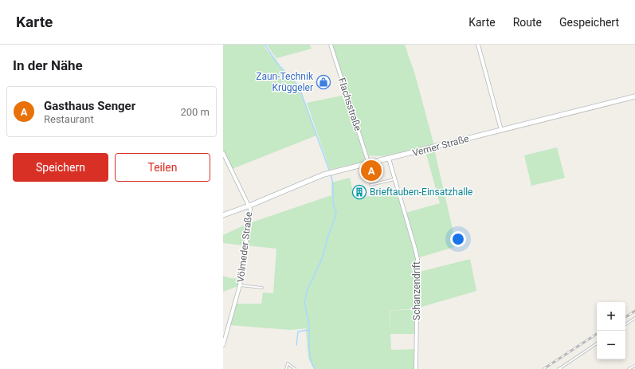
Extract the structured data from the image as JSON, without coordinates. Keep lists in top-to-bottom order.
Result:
{
  "streets": {
    "street": [
      "Flachsstraße",
      "Verner Straße",
      "Völmeder Straße",
      "Schanzendrift"
    ]
  },
  "crossings": [
    ["Flachsstraße", "Verner Straße"],
    ["Verner Straße", "Völmeder Straße"],
    ["Verner Straße", "Schanzendrift"]
  ],
  "places": {
    "shop": ["Zaun-Technik Krüggeler"],
    "building": ["Brieftauben-Einsatzhalle"]
  },
  "page": {
    "header": "Karte",
    "nav": ["Karte", "Route", "Gespeichert"],
    "heading": "In der Nähe",
    "list": [
      {
        "mark": "A",
        "name": "Gasthaus Senger",
        "note": "Restaurant",
        "value": "200 m"
      }
    ],
    "buttons": ["Speichern", "Teilen"],
    "pins": "A",
    "map_buttons": ["+", "−"]
  }
}
